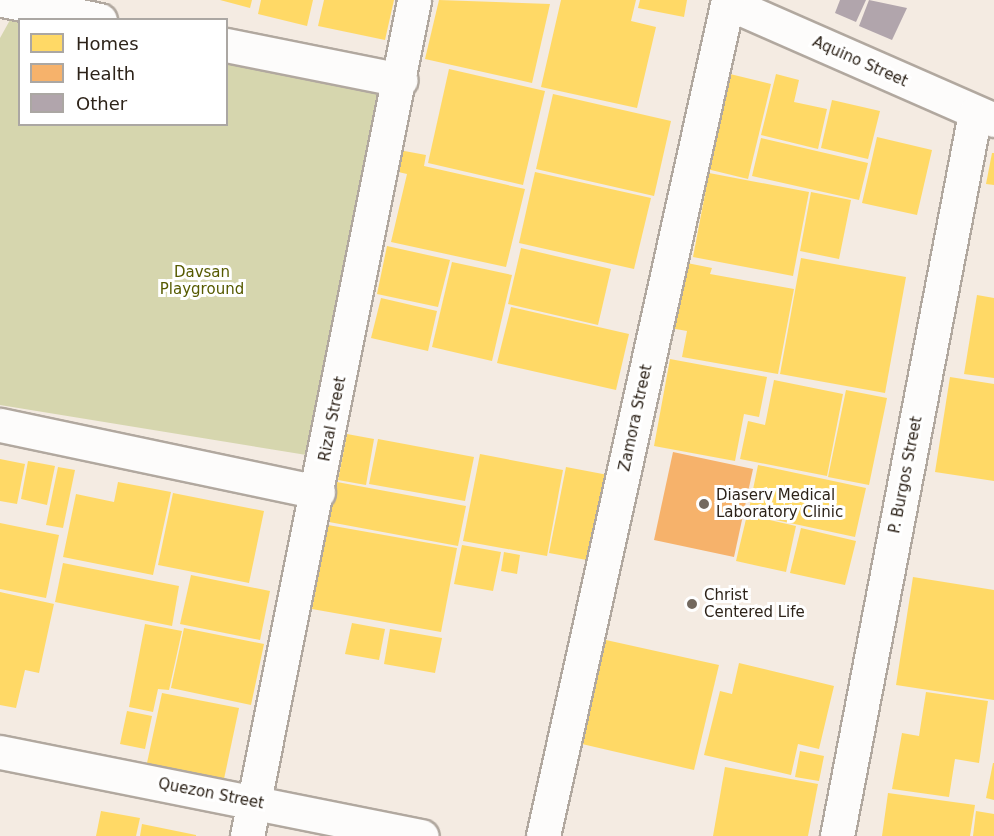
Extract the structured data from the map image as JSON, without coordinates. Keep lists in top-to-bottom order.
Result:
{
  "streets": {
    "street": [
      "Aquino Street",
      "Zamora Street",
      "Rizal Street",
      "P. Burgos Street",
      "Quezon Street"
    ]
  },
  "crossings": [
    ["Aquino Street", "Zamora Street"],
    ["Aquino Street", "P. Burgos Street"],
    ["Rizal Street", "Quezon Street"]
  ],
  "parks": ["Davsan Playground"],
  "places": ["Diaserv Medical Laboratory Clinic", "Christ Centered Life"],
  "legend": ["Homes", "Health", "Other"]
}
